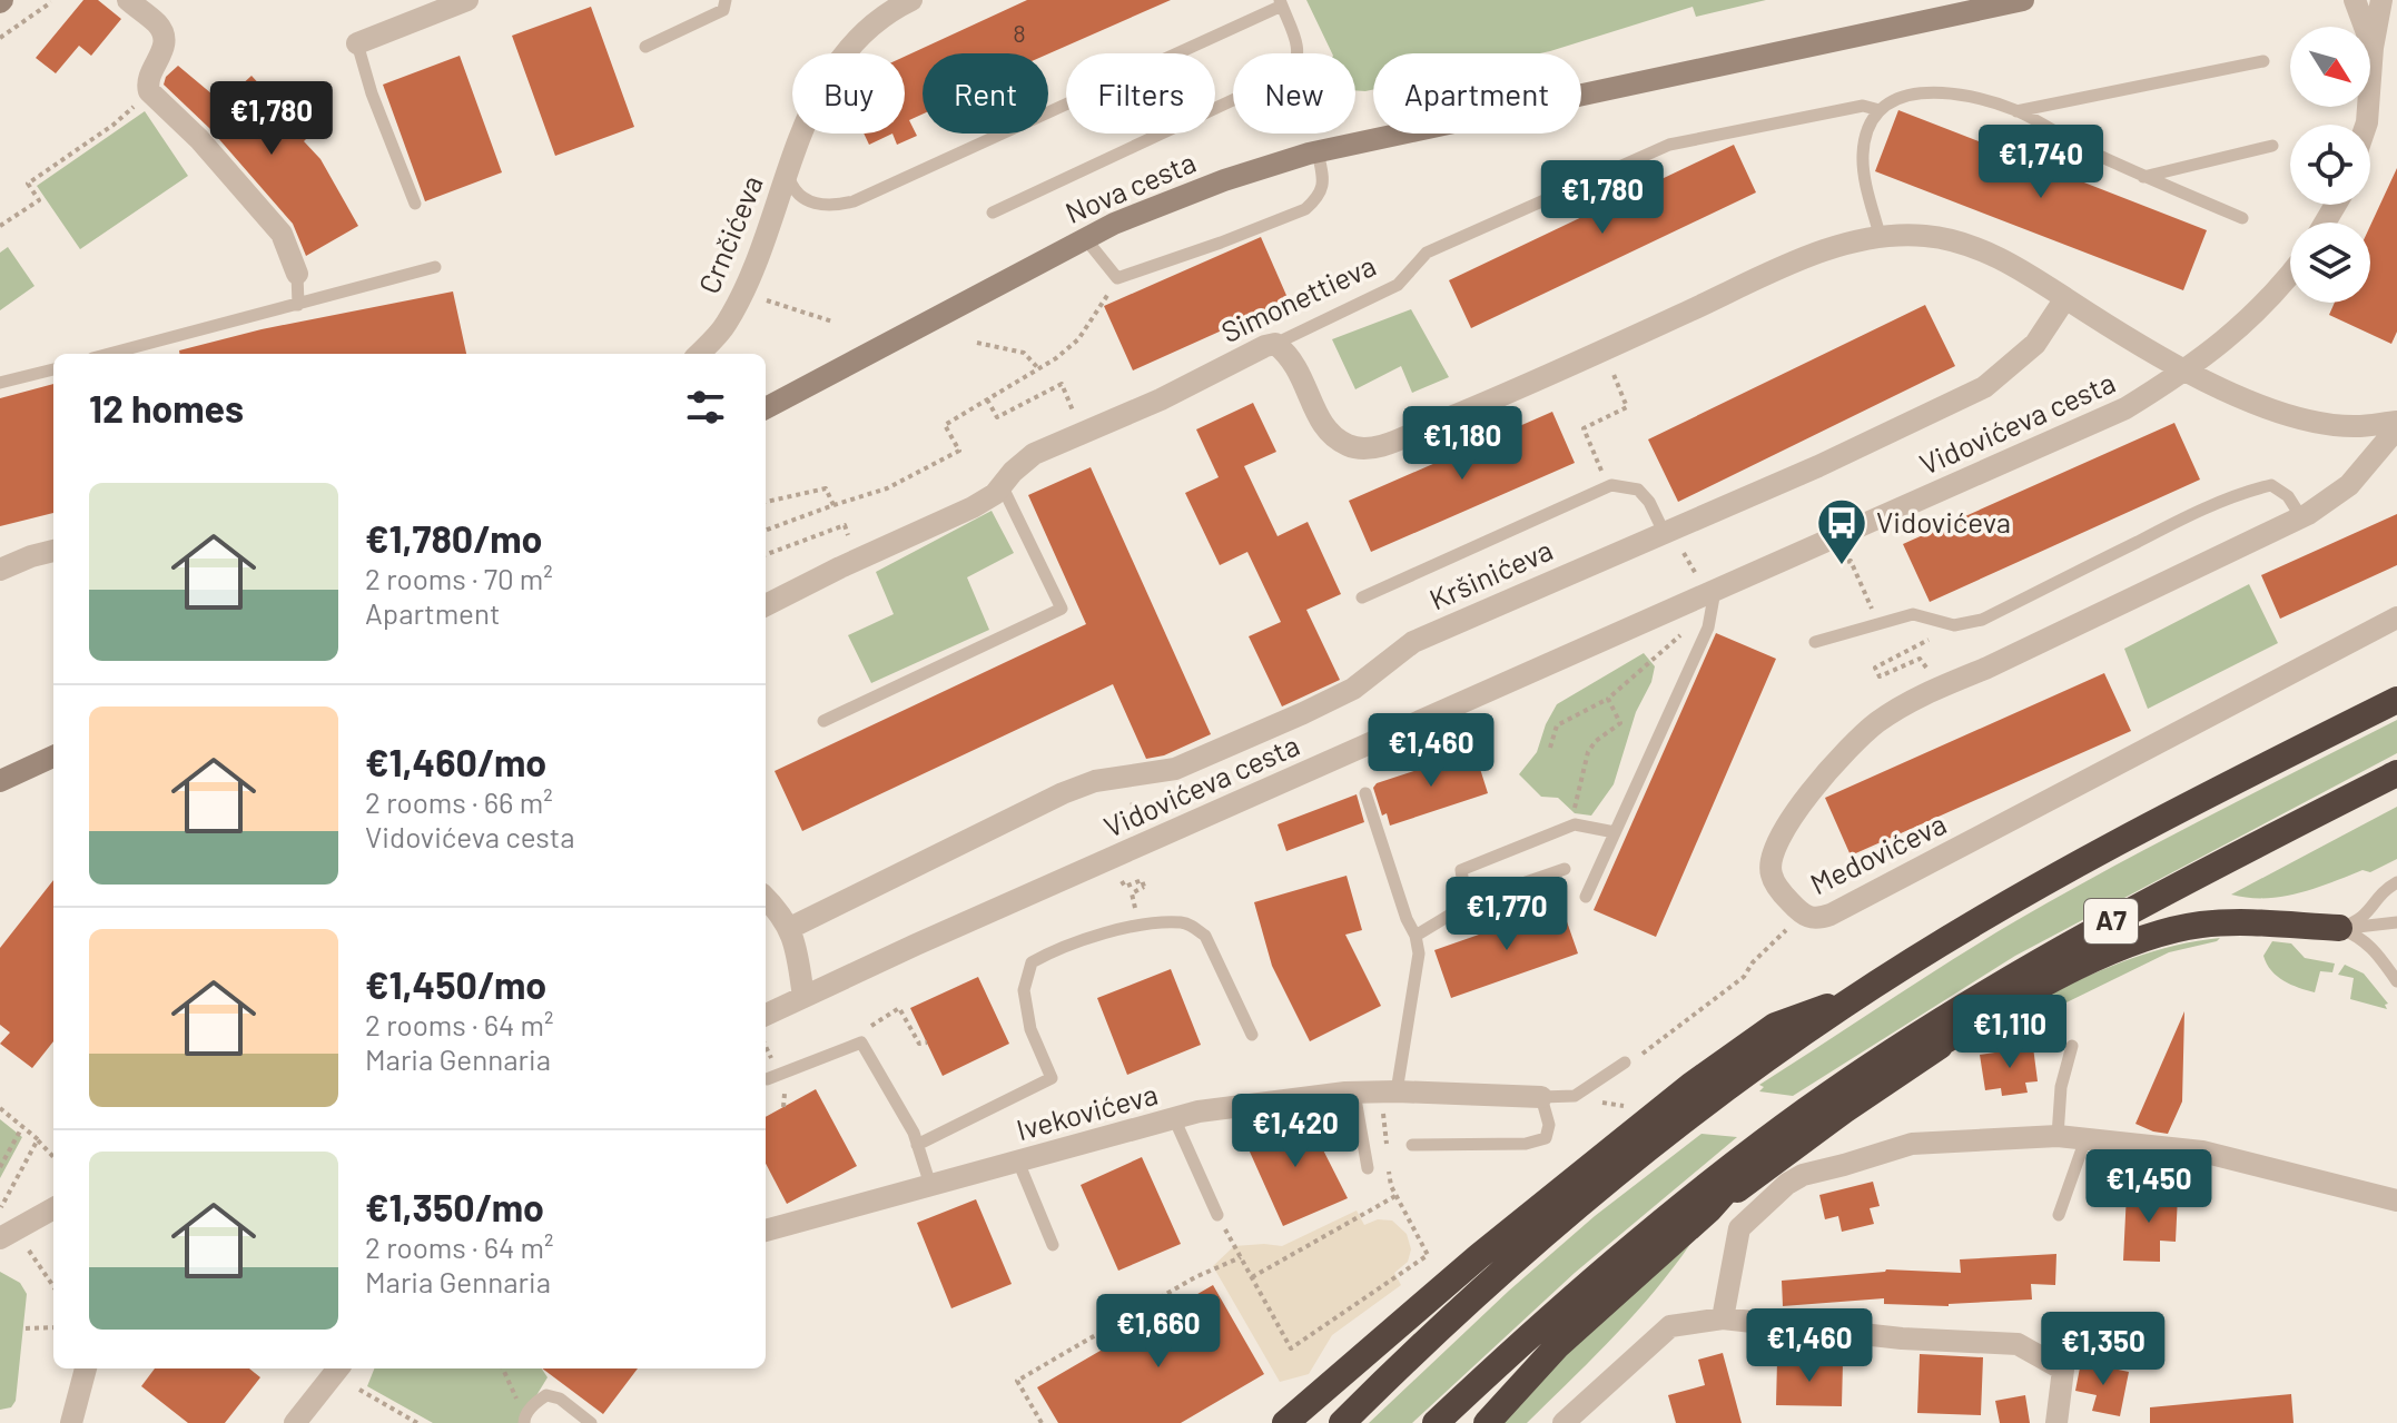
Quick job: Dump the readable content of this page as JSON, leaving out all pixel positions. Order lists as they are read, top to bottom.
{
  "streets": {
    "highway": ["A7"],
    "street": [
      "Nova cesta",
      "Crnčićeva",
      "Simonettieva",
      "Vidovićeva cesta",
      "Kršinićeva",
      "Medovićeva",
      "Ivekovićeva"
    ]
  },
  "places": {
    "bus stop": ["Vidovićeva"]
  },
  "house_numbers": ["8"],
  "north": "bottom right",
  "page": {
    "chip": [
      "Buy",
      "Rent",
      "Filters",
      "New",
      "Apartment"
    ],
    "price": [
      "€1,780",
      "€1,740",
      "€1,780",
      "€1,180",
      "€1,460",
      "€1,770",
      "€1,110",
      "€1,420",
      "€1,450",
      "€1,660",
      "€1,460",
      "€1,350"
    ],
    "heading": "12 homes",
    "list": [
      {
        "name": "€1,780/mo",
        "note": "2 rooms · 70 m² · Apartment"
      },
      {
        "name": "€1,460/mo",
        "note": "2 rooms · 66 m² · Vidovićeva cesta"
      },
      {
        "name": "€1,450/mo",
        "note": "2 rooms · 64 m² · Maria Gennaria"
      },
      {
        "name": "€1,350/mo",
        "note": "2 rooms · 64 m² · Maria Gennaria"
      }
    ]
  }
}
